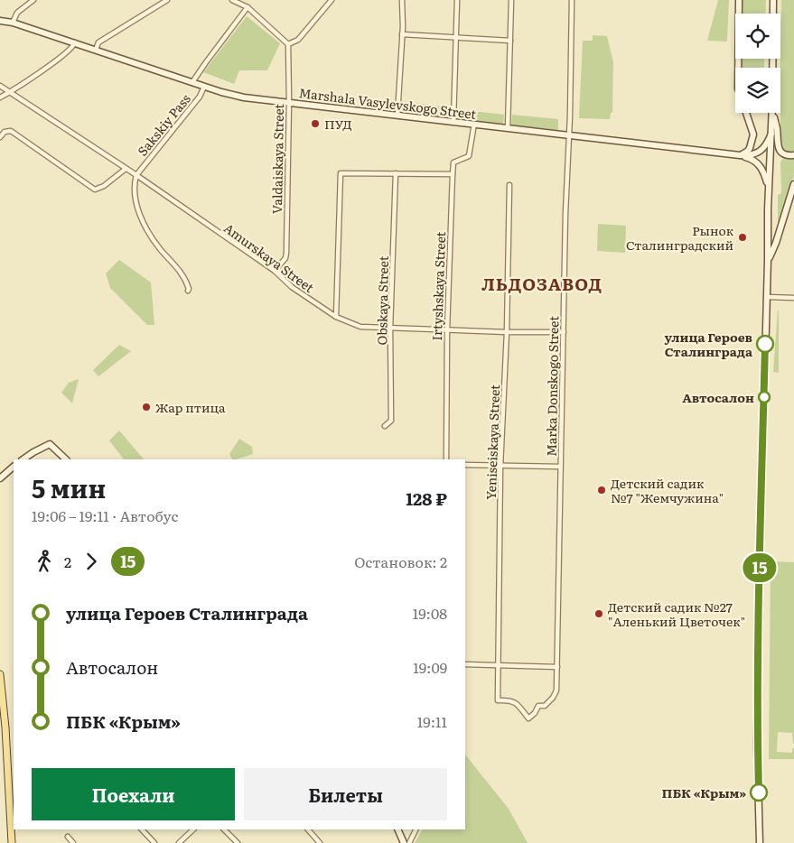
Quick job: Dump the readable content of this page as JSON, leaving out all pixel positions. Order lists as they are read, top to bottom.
{
  "streets": {
    "main road": ["Marshala Vasylevskogo Street"],
    "street": [
      "Sakskiy Pass",
      "Valdaiskaya Street",
      "Amurskaya Street",
      "Irtyshskaya Street",
      "Obskaya Street",
      "Marka Donskogo Street",
      "Yeniseiskaya Street"
    ]
  },
  "crossings": [
    ["Marshala Vasylevskogo Street", "Sakskiy Pass"],
    ["Marshala Vasylevskogo Street", "Valdaiskaya Street"],
    ["Marshala Vasylevskogo Street", "Marka Donskogo Street"],
    ["Sakskiy Pass", "Amurskaya Street"],
    ["Valdaiskaya Street", "Amurskaya Street"],
    ["Amurskaya Street", "Irtyshskaya Street"],
    ["Amurskaya Street", "Obskaya Street"],
    ["Amurskaya Street", "Marka Donskogo Street"],
    ["Amurskaya Street", "Yeniseiskaya Street"],
    ["Marka Donskogo Street", "Yeniseiskaya Street"]
  ],
  "districts": ["ЛЬДОЗАВОД"],
  "places": [
    "ПУД",
    "Рынок Сталинградский",
    "улица Героев Сталинграда",
    "Автосалон",
    "Жар птица",
    "Детский садик №7 \"Жемчужина\"",
    "Детский садик №27 \"Аленький Цветочек\"",
    "ПБК «Крым»"
  ],
  "lines": ["bus line 15"],
  "page": {
    "on_map": "15",
    "heading": ["5 мин", "19:06 – 19:11 · Автобус", "128 ₽"],
    "legs": ["2", "15", "Остановок: 2"],
    "list": [
      {
        "name": "улица Героев Сталинграда",
        "value": "19:08"
      },
      {
        "name": "Автосалон",
        "value": "19:09"
      },
      {
        "name": "ПБК «Крым»",
        "value": "19:11"
      }
    ],
    "buttons": ["Поехали", "Билеты"]
  }
}
